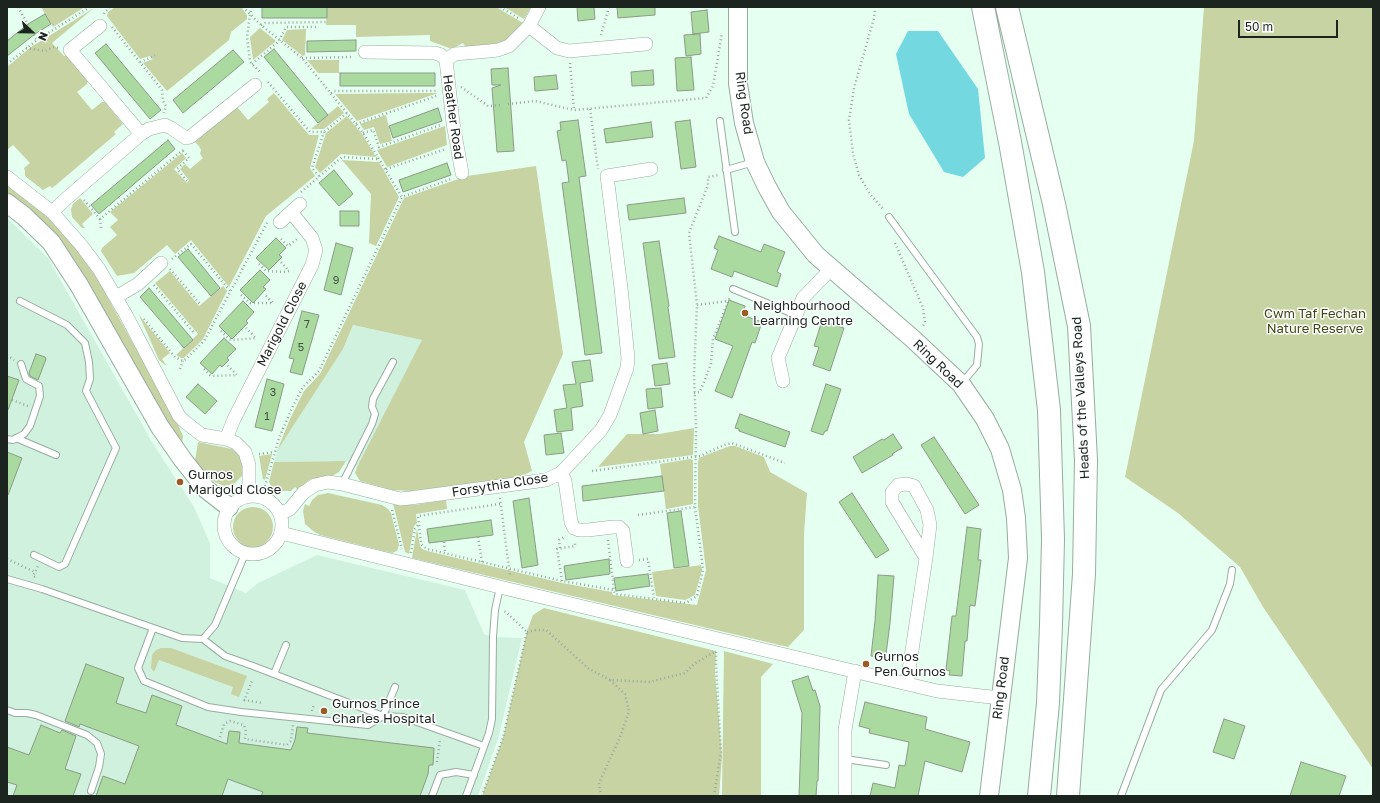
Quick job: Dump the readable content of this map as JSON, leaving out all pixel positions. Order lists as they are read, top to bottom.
{
  "streets": {
    "highway": ["Heads of the Valleys Road"],
    "street": [
      "Ring Road",
      "Heather Road",
      "Marigold Close",
      "Forsythia Close"
    ]
  },
  "parks": ["Cwm Taf Fechan Nature Reserve"],
  "places": [
    "Neighbourhood Learning Centre",
    "Gurnos Marigold Close",
    "Gurnos Pen Gurnos",
    "Gurnos Prince Charles Hospital"
  ],
  "house_numbers": [
    "9",
    "7",
    "5",
    "3",
    "1"
  ],
  "scale_bar": "50 m",
  "north": "right"
}
